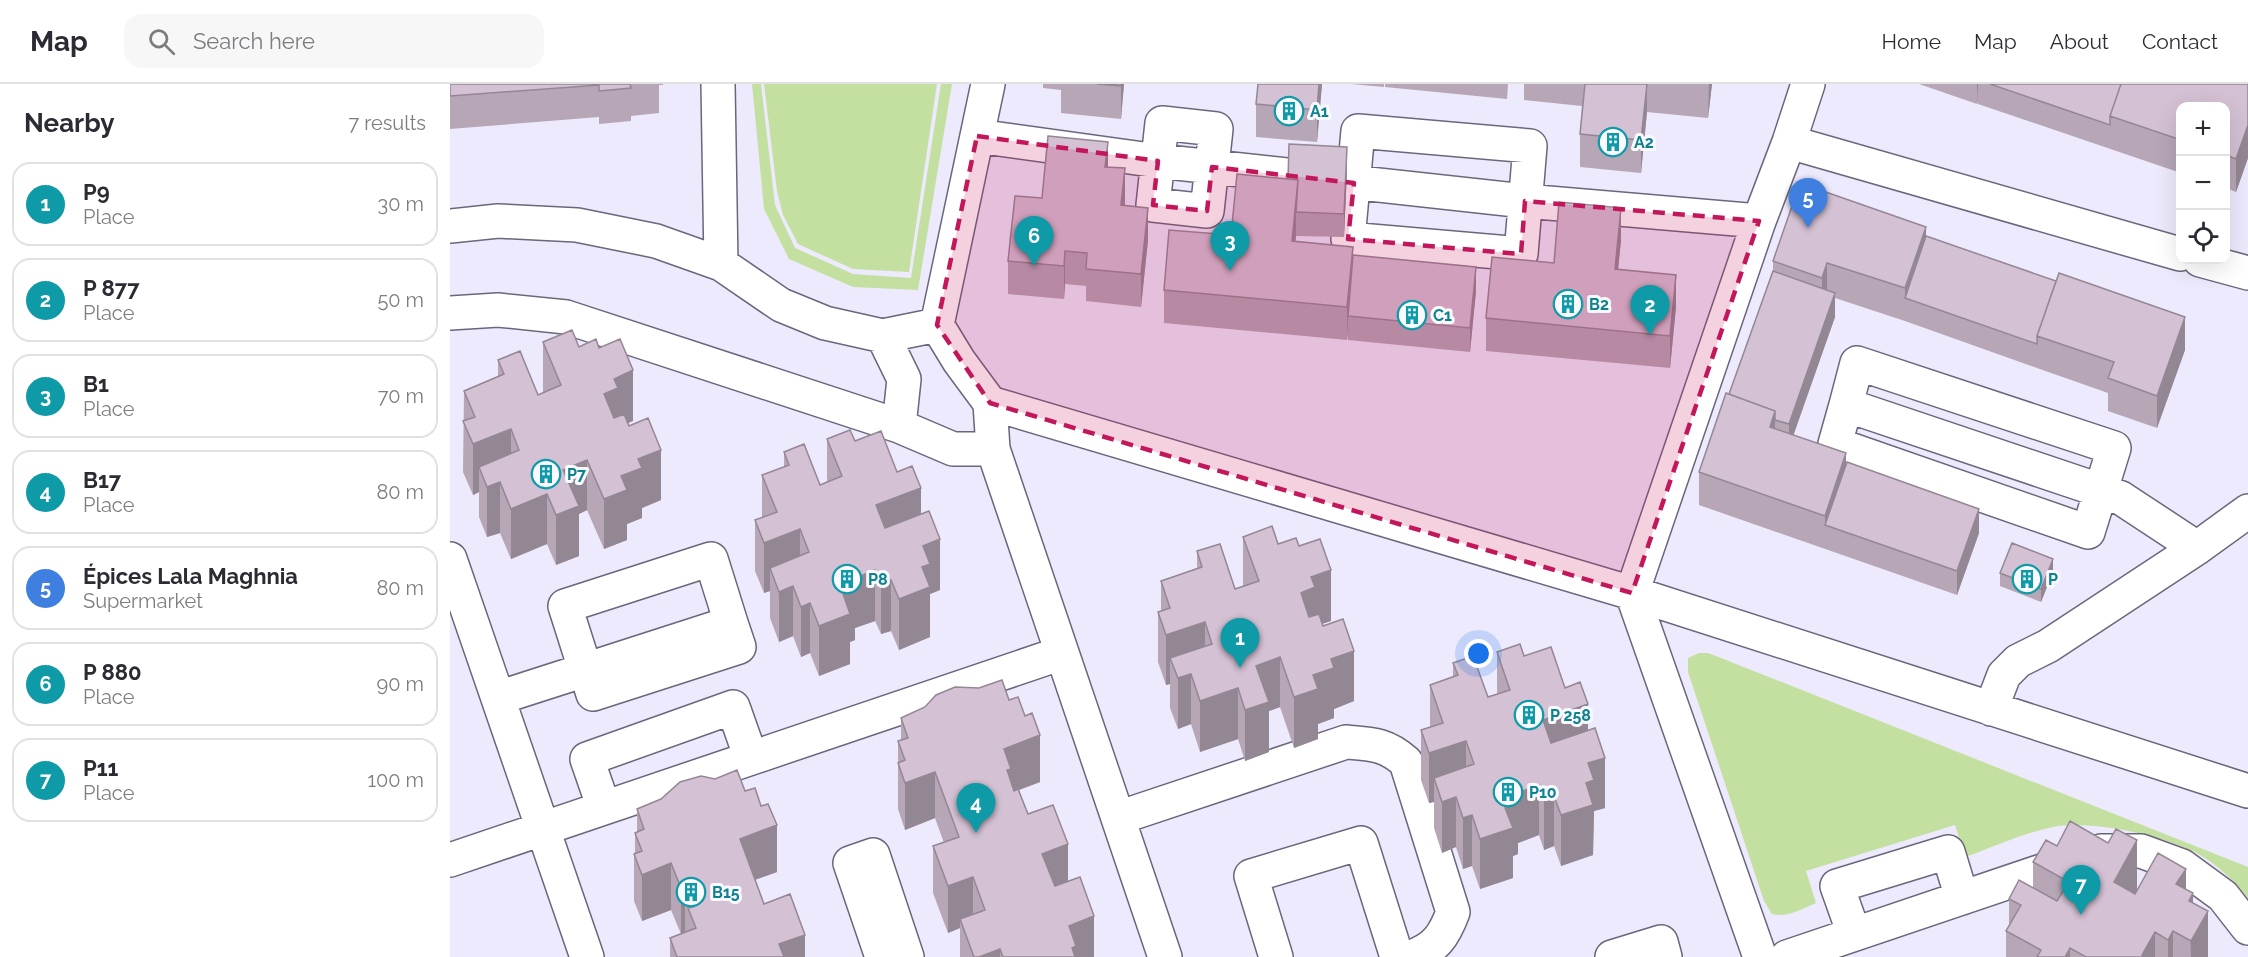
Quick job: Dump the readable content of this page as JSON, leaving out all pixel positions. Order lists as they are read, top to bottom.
{
  "places": {
    "building": [
      "A1",
      "A2",
      "B2",
      "C1",
      "P7",
      "P8",
      "P",
      "P 258",
      "P10",
      "B15"
    ]
  },
  "page": {
    "header": "Map",
    "search": "Search here",
    "nav": [
      "Home",
      "Map",
      "About",
      "Contact"
    ],
    "heading": ["Nearby", "7 results"],
    "map_buttons": ["+", "−"],
    "list": [
      {
        "mark": "1",
        "name": "P9",
        "note": "Place",
        "value": "30 m"
      },
      {
        "mark": "2",
        "name": "P 877",
        "note": "Place",
        "value": "50 m"
      },
      {
        "mark": "3",
        "name": "B1",
        "note": "Place",
        "value": "70 m"
      },
      {
        "mark": "4",
        "name": "B17",
        "note": "Place",
        "value": "80 m"
      },
      {
        "mark": "5",
        "name": "Épices Lala Maghnia",
        "note": "Supermarket",
        "value": "80 m"
      },
      {
        "mark": "6",
        "name": "P 880",
        "note": "Place",
        "value": "90 m"
      },
      {
        "mark": "7",
        "name": "P11",
        "note": "Place",
        "value": "100 m"
      }
    ],
    "pins": [
      "5",
      "6",
      "3",
      "2",
      "1",
      "4",
      "7"
    ]
  }
}
